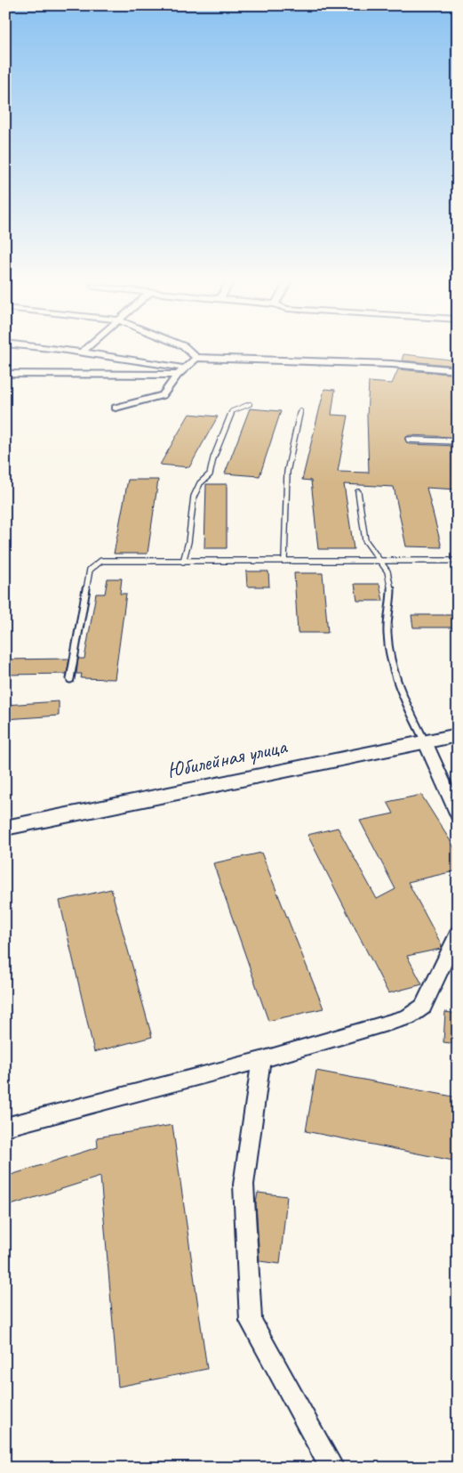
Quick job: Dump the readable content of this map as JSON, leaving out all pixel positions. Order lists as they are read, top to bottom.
{
  "streets": {
    "main road": ["Юбилейная улица"]
  }
}
